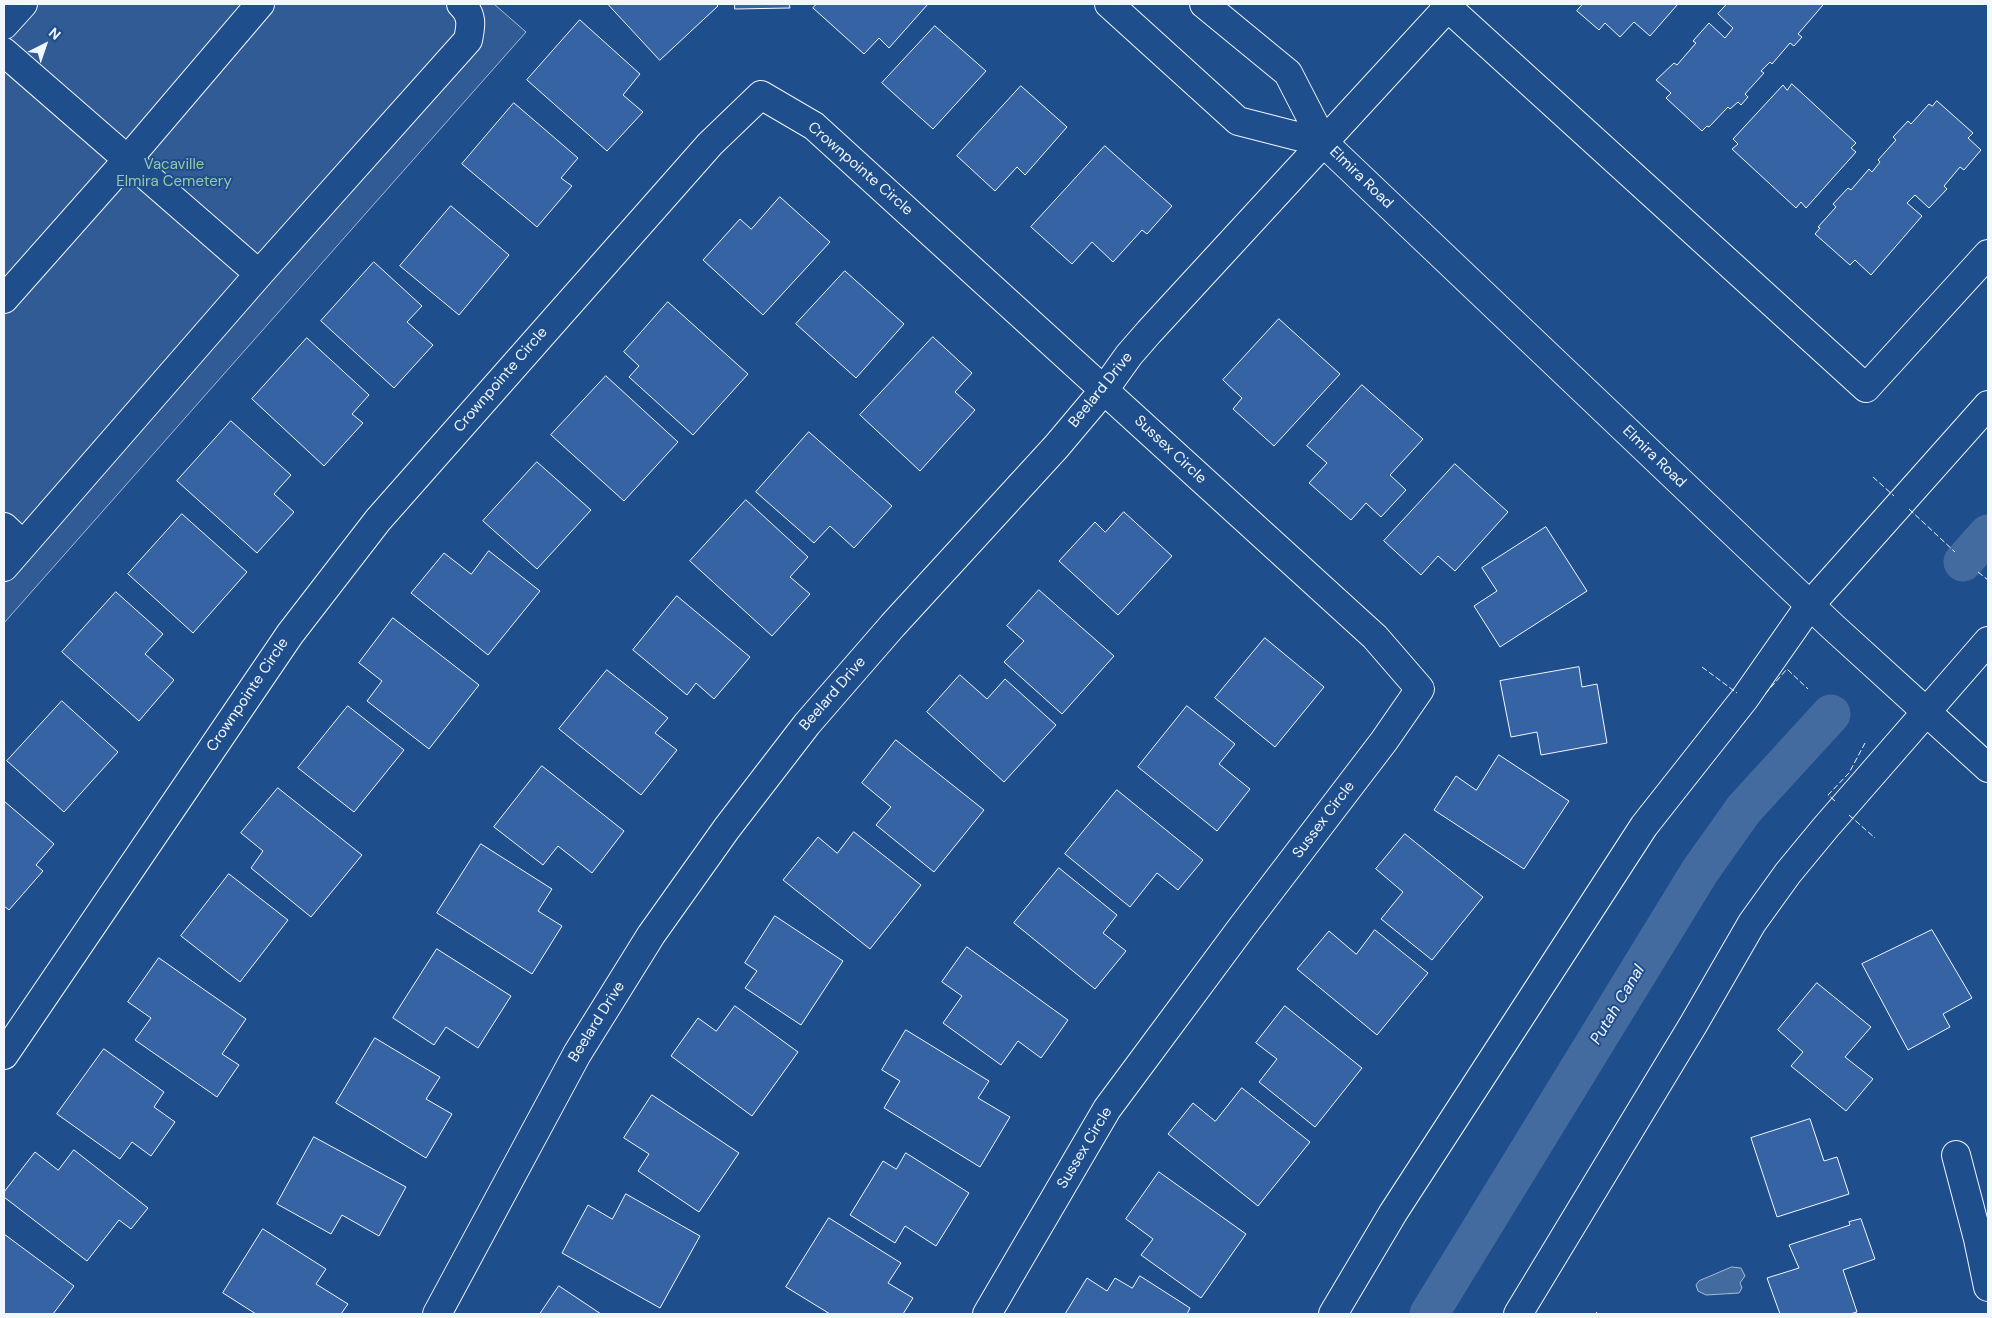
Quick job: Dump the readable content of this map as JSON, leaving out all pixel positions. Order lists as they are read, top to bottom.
{
  "streets": {
    "street": [
      "Crownpointe Circle",
      "Elmira Road",
      "Beelard Drive",
      "Sussex Circle"
    ]
  },
  "crossings": [
    ["Crownpointe Circle", "Beelard Drive"],
    ["Crownpointe Circle", "Sussex Circle"],
    ["Elmira Road", "Beelard Drive"],
    ["Beelard Drive", "Sussex Circle"]
  ],
  "water": ["Putah Canal"],
  "parks": ["Vacaville Elmira Cemetery"],
  "north": "top right"
}
